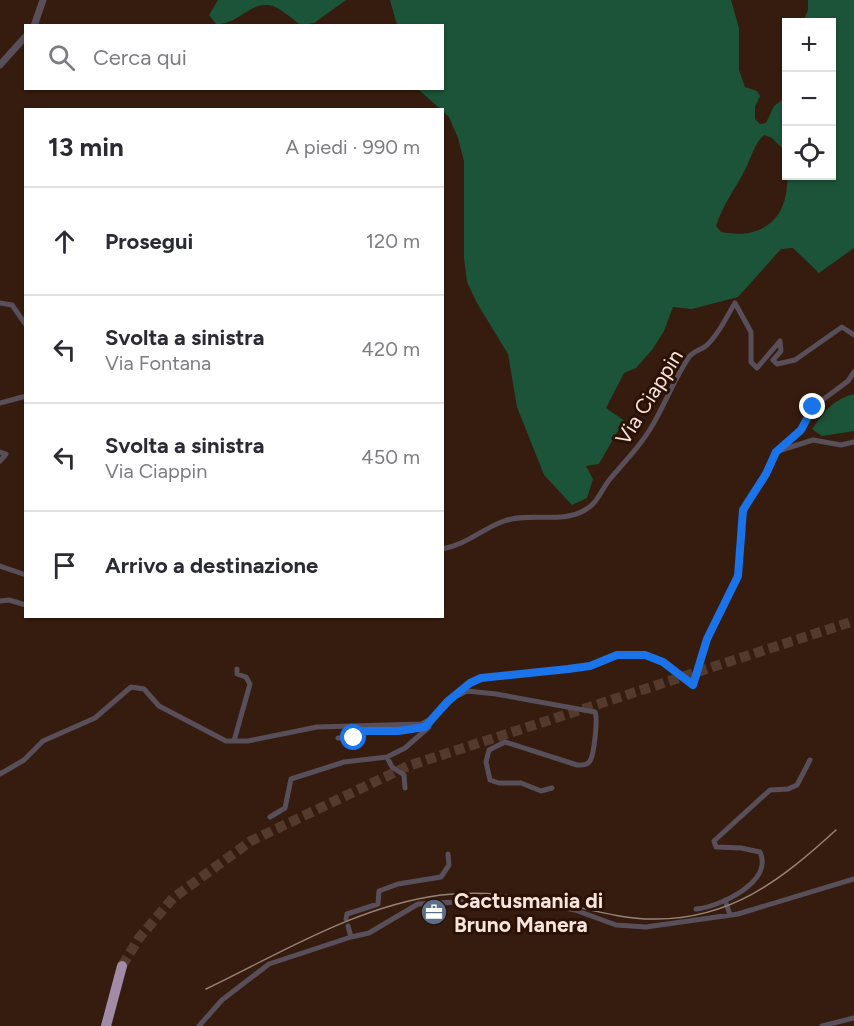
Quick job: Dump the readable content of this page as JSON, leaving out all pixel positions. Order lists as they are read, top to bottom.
{
  "streets": {
    "street": ["Via Ciappin"]
  },
  "places": {
    "office": ["Cactusmania di Bruno Manera"]
  },
  "page": {
    "map_buttons": ["+", "−"],
    "search": "Cerca qui",
    "heading": ["13 min", "A piedi · 990 m"],
    "list": [
      ["Prosegui", "120 m"],
      ["Svolta a sinistra", "Via Fontana", "420 m"],
      ["Svolta a sinistra", "Via Ciappin", "450 m"],
      "Arrivo a destinazione"
    ]
  }
}
